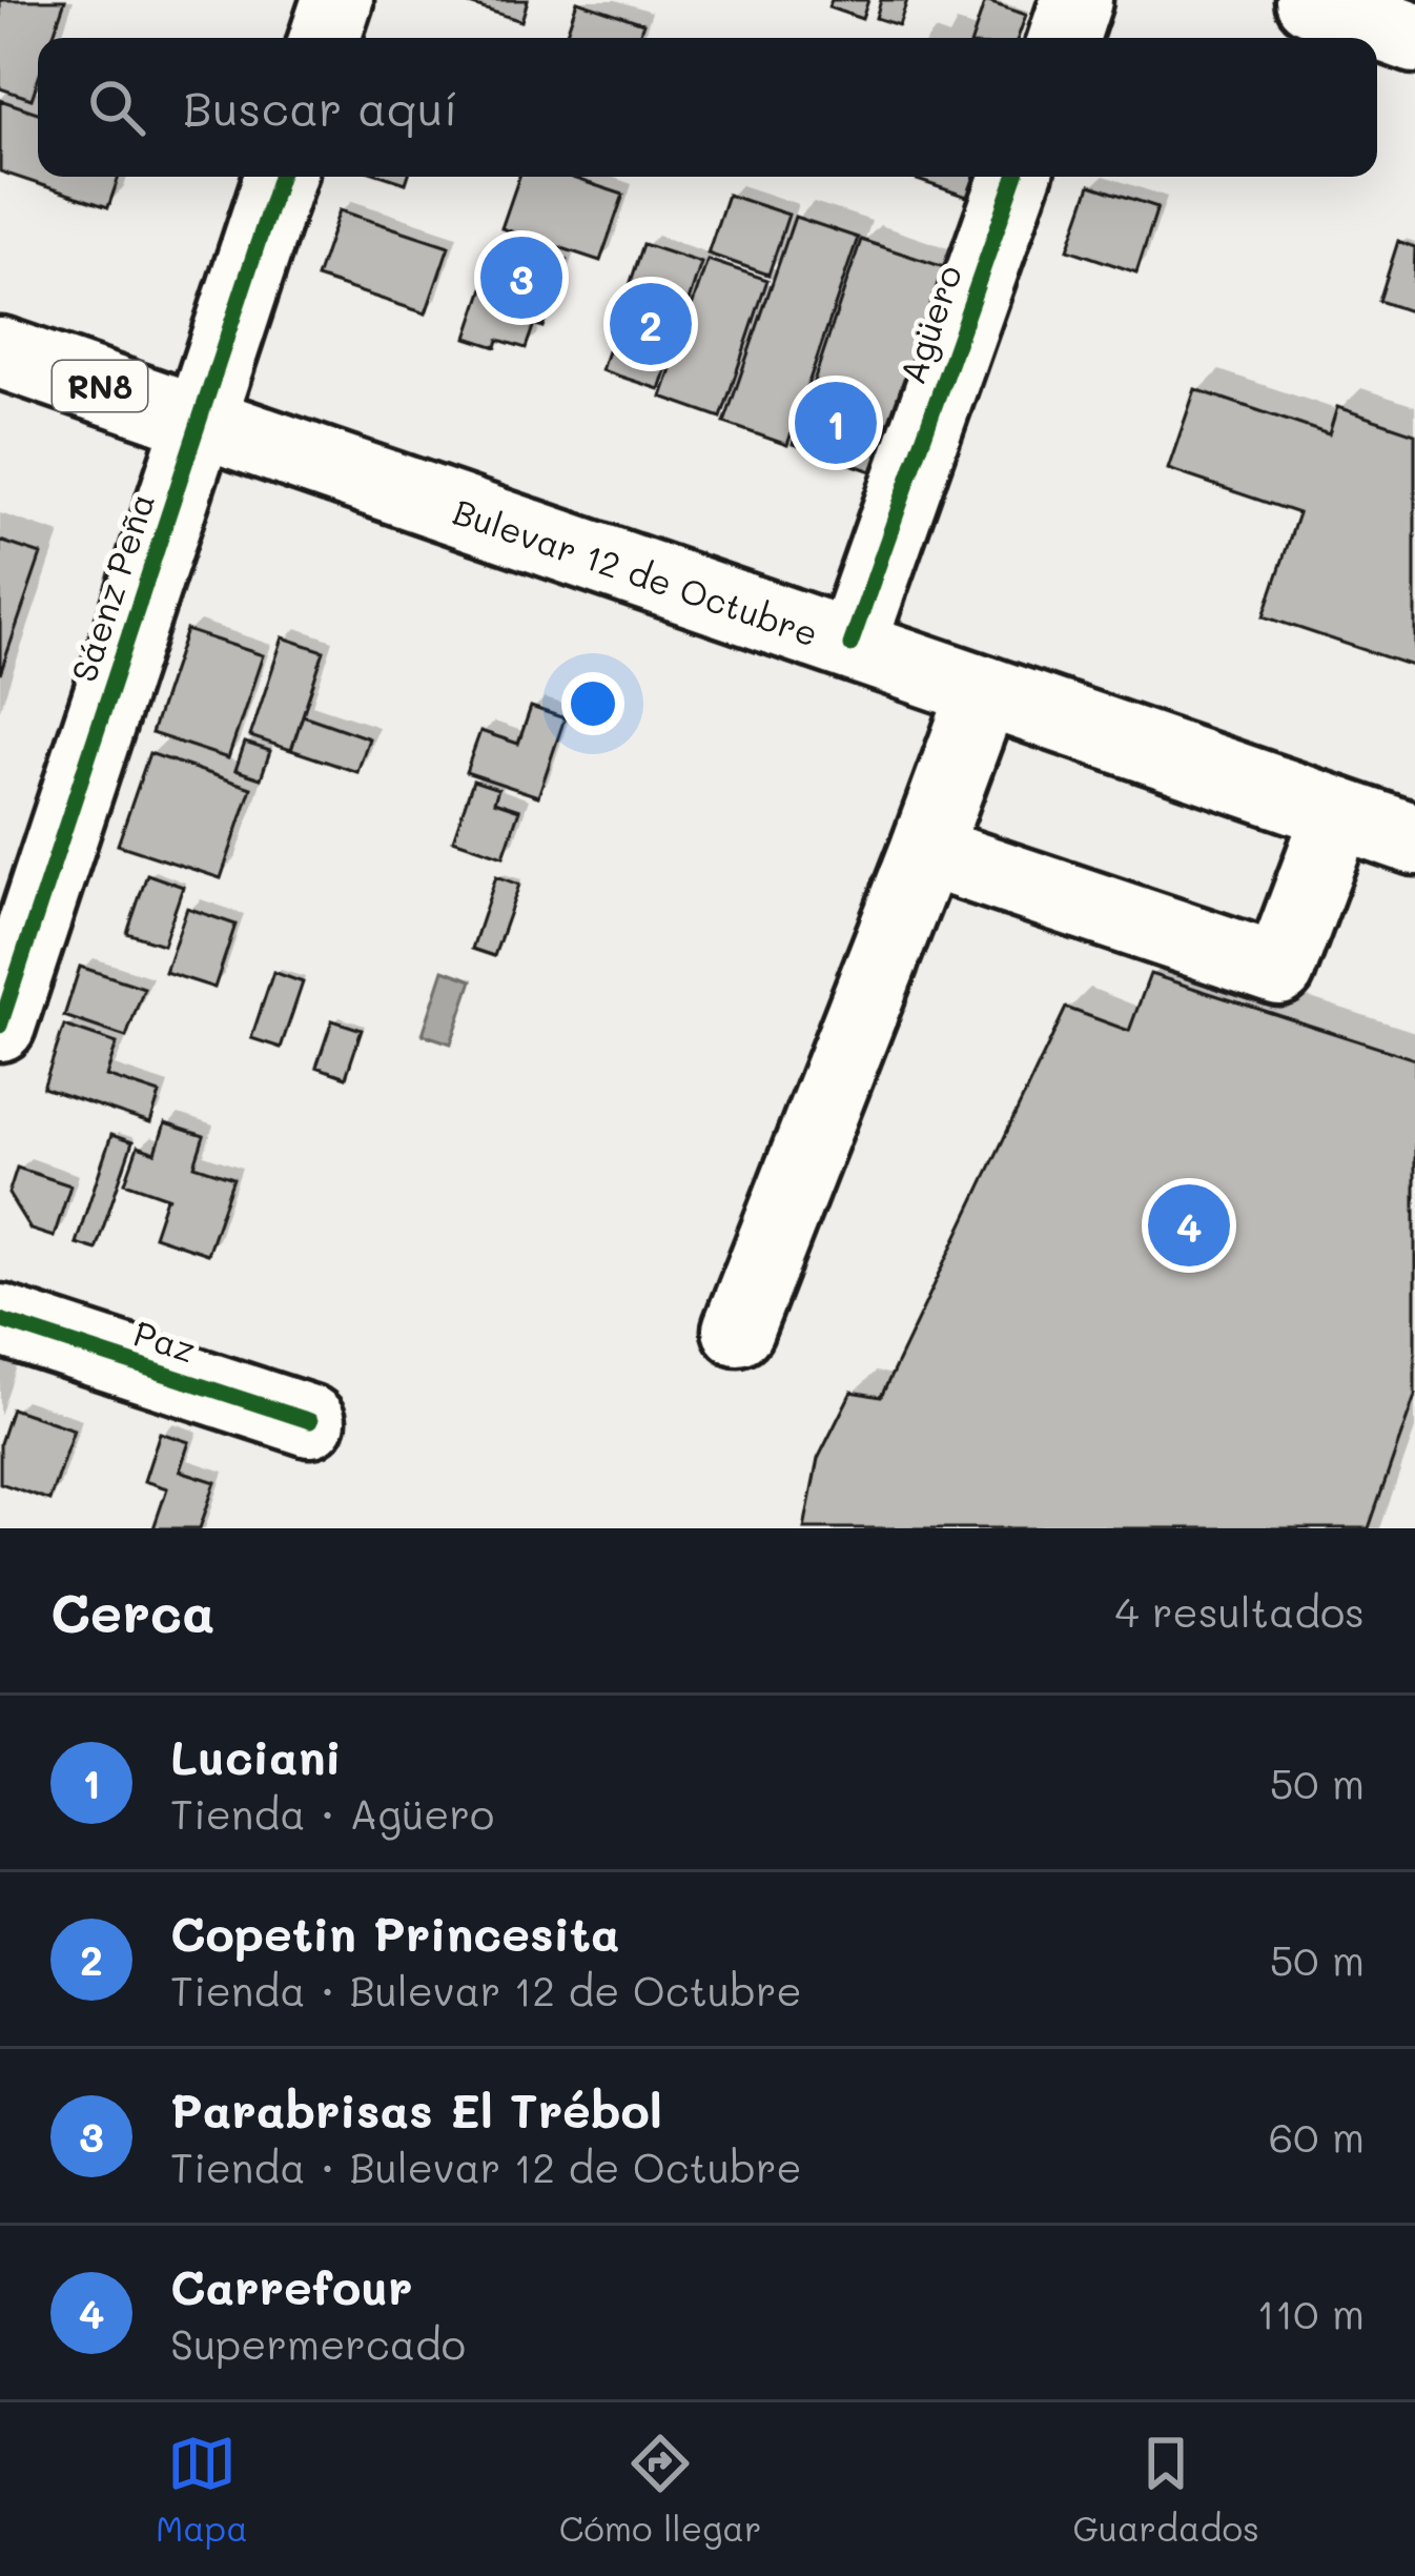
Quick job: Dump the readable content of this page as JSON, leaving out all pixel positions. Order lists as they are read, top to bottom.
{
  "streets": {
    "main road": [
      "Agüero",
      "RN8",
      "Bulevar 12 de Octubre",
      "Sáenz Peña",
      "Paz"
    ]
  },
  "crossings": [
    ["Agüero", "Bulevar 12 de Octubre"],
    ["Bulevar 12 de Octubre", "Sáenz Peña"]
  ],
  "page": {
    "search": "Buscar aquí",
    "pins": [
      "3",
      "2",
      "1",
      "4"
    ],
    "heading": ["Cerca", "4 resultados"],
    "list": [
      {
        "mark": "1",
        "name": "Luciani",
        "note": "Tienda · Agüero",
        "value": "50 m"
      },
      {
        "mark": "2",
        "name": "Copetin Princesita",
        "note": "Tienda · Bulevar 12 de Octubre",
        "value": "50 m"
      },
      {
        "mark": "3",
        "name": "Parabrisas El Trébol",
        "note": "Tienda · Bulevar 12 de Octubre",
        "value": "60 m"
      },
      {
        "mark": "4",
        "name": "Carrefour",
        "note": "Supermercado",
        "value": "110 m"
      }
    ],
    "nav": ["Mapa", "Cómo llegar", "Guardados"]
  }
}
